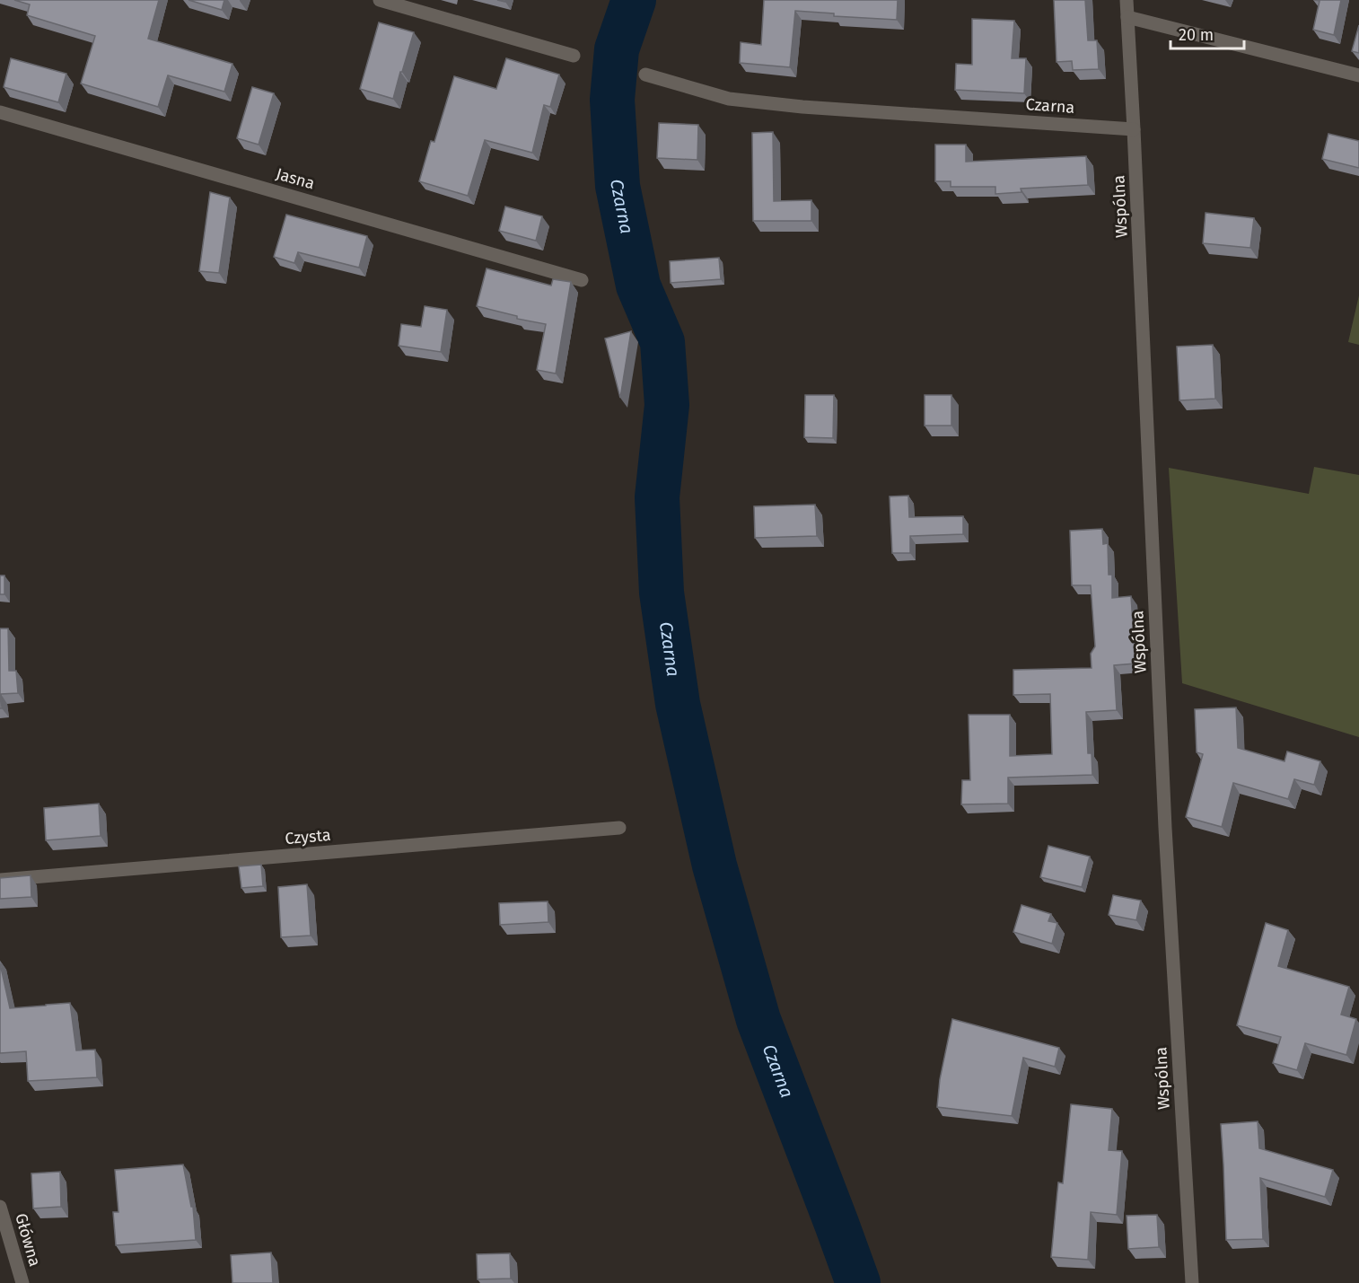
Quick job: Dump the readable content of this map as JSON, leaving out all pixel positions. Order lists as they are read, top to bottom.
{
  "streets": {
    "street": [
      "Czarna",
      "Jasna",
      "Wspólna",
      "Czysta",
      "Główna"
    ]
  },
  "crossings": [
    ["Czarna", "Wspólna"]
  ],
  "water": ["Czarna"],
  "scale_bar": "20 m"
}
